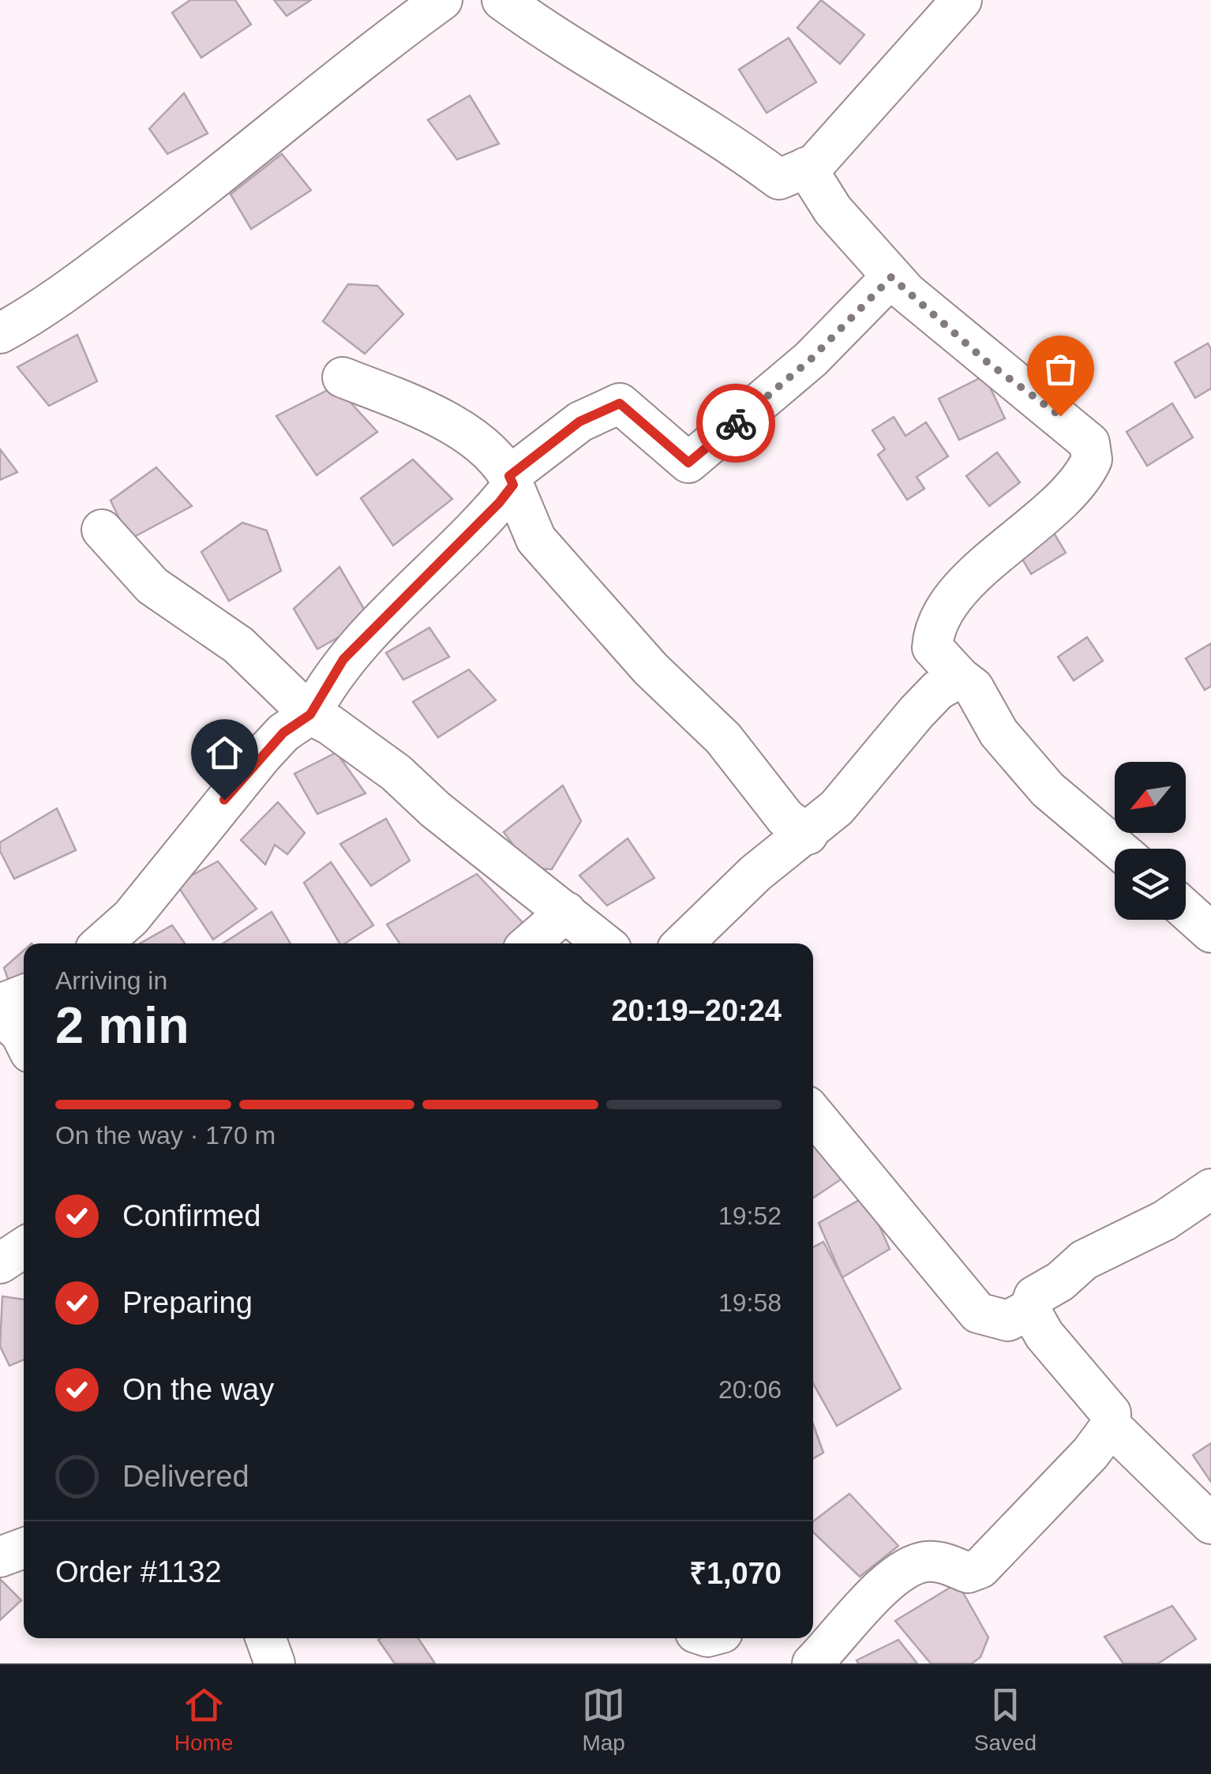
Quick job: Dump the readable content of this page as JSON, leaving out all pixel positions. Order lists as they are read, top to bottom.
{
  "north": "bottom left",
  "page": {
    "heading": ["2 min", "Arriving in", "20:19–20:24"],
    "panel": ["Order #1132", "₹1,070"],
    "bar": "On the way · 170 m",
    "list": [
      ["Confirmed", "19:52"],
      ["Preparing", "19:58"],
      ["On the way", "20:06"],
      "Delivered"
    ],
    "tabs": ["Home", "Map", "Saved"]
  }
}
